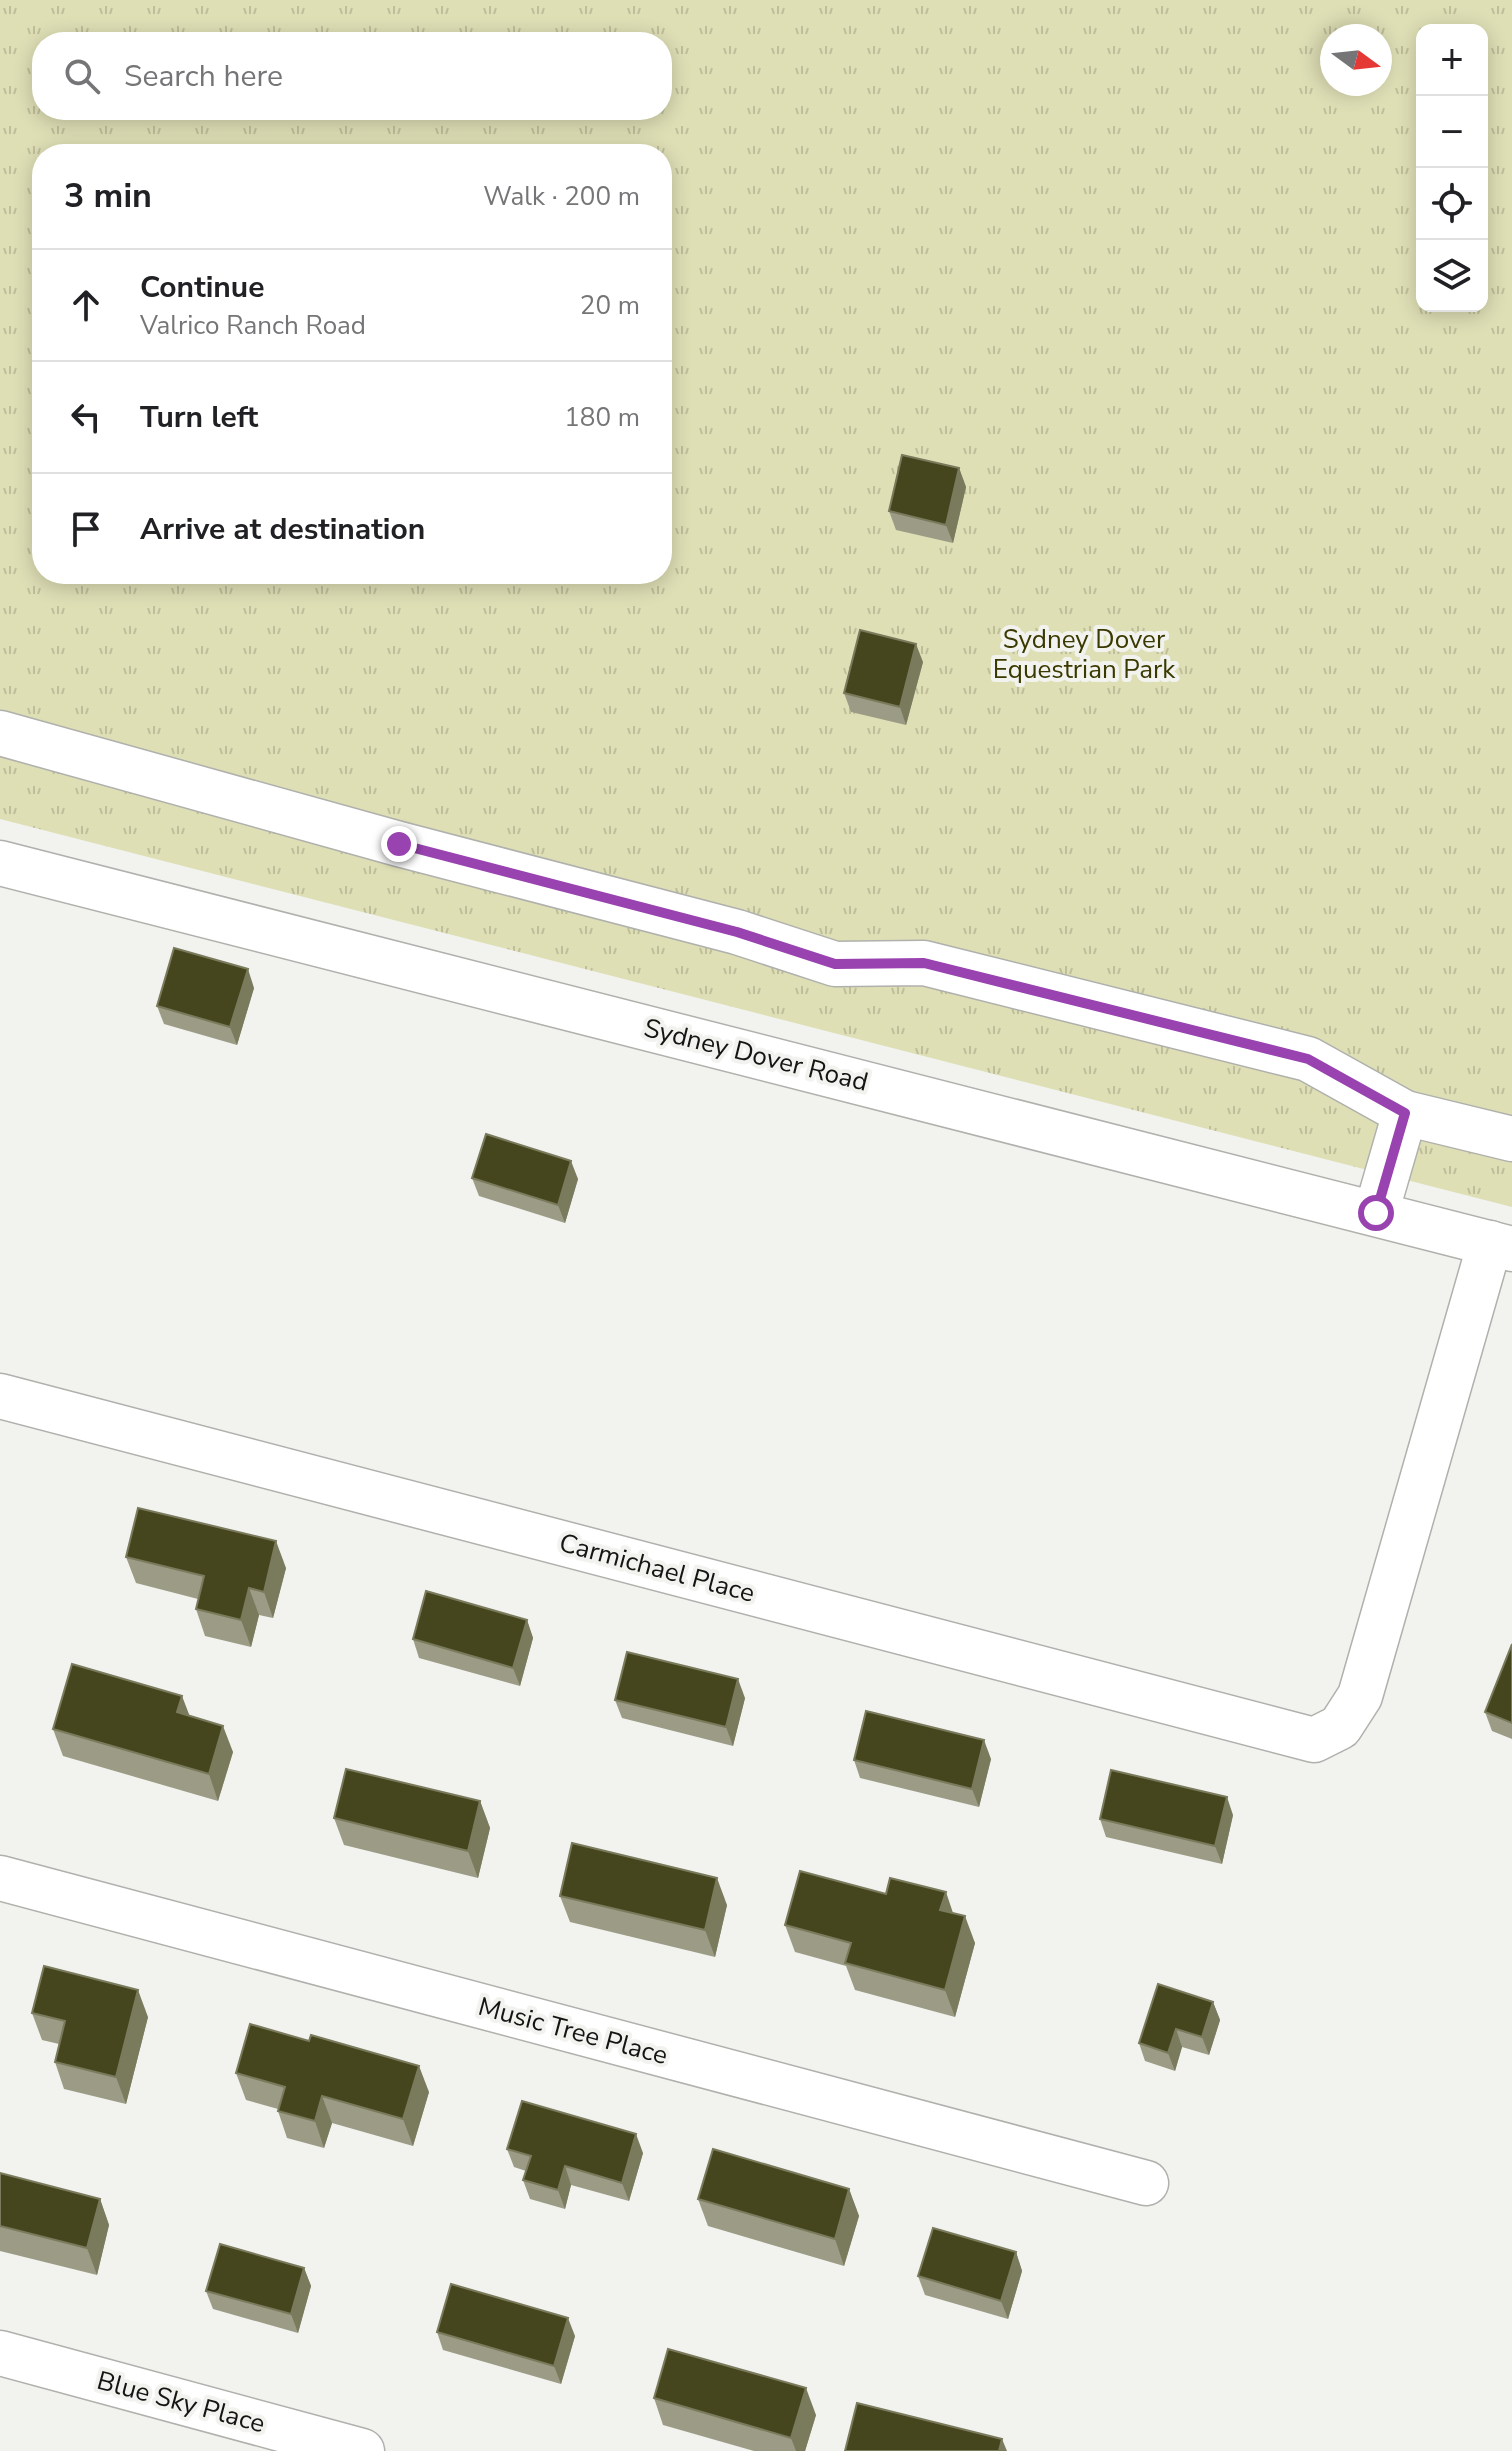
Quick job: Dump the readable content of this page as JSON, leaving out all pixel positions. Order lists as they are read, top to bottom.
{
  "streets": {
    "street": [
      "Sydney Dover Road",
      "Carmichael Place",
      "Music Tree Place",
      "Blue Sky Place"
    ]
  },
  "crossings": [
    ["Sydney Dover Road", "Carmichael Place"]
  ],
  "parks": ["Sydney Dover Equestrian Park"],
  "north": "right",
  "page": {
    "map_buttons": ["+", "−"],
    "search": "Search here",
    "heading": ["3 min", "Walk · 200 m"],
    "list": [
      ["Continue", "Valrico Ranch Road", "20 m"],
      ["Turn left", "180 m"],
      "Arrive at destination"
    ]
  }
}
